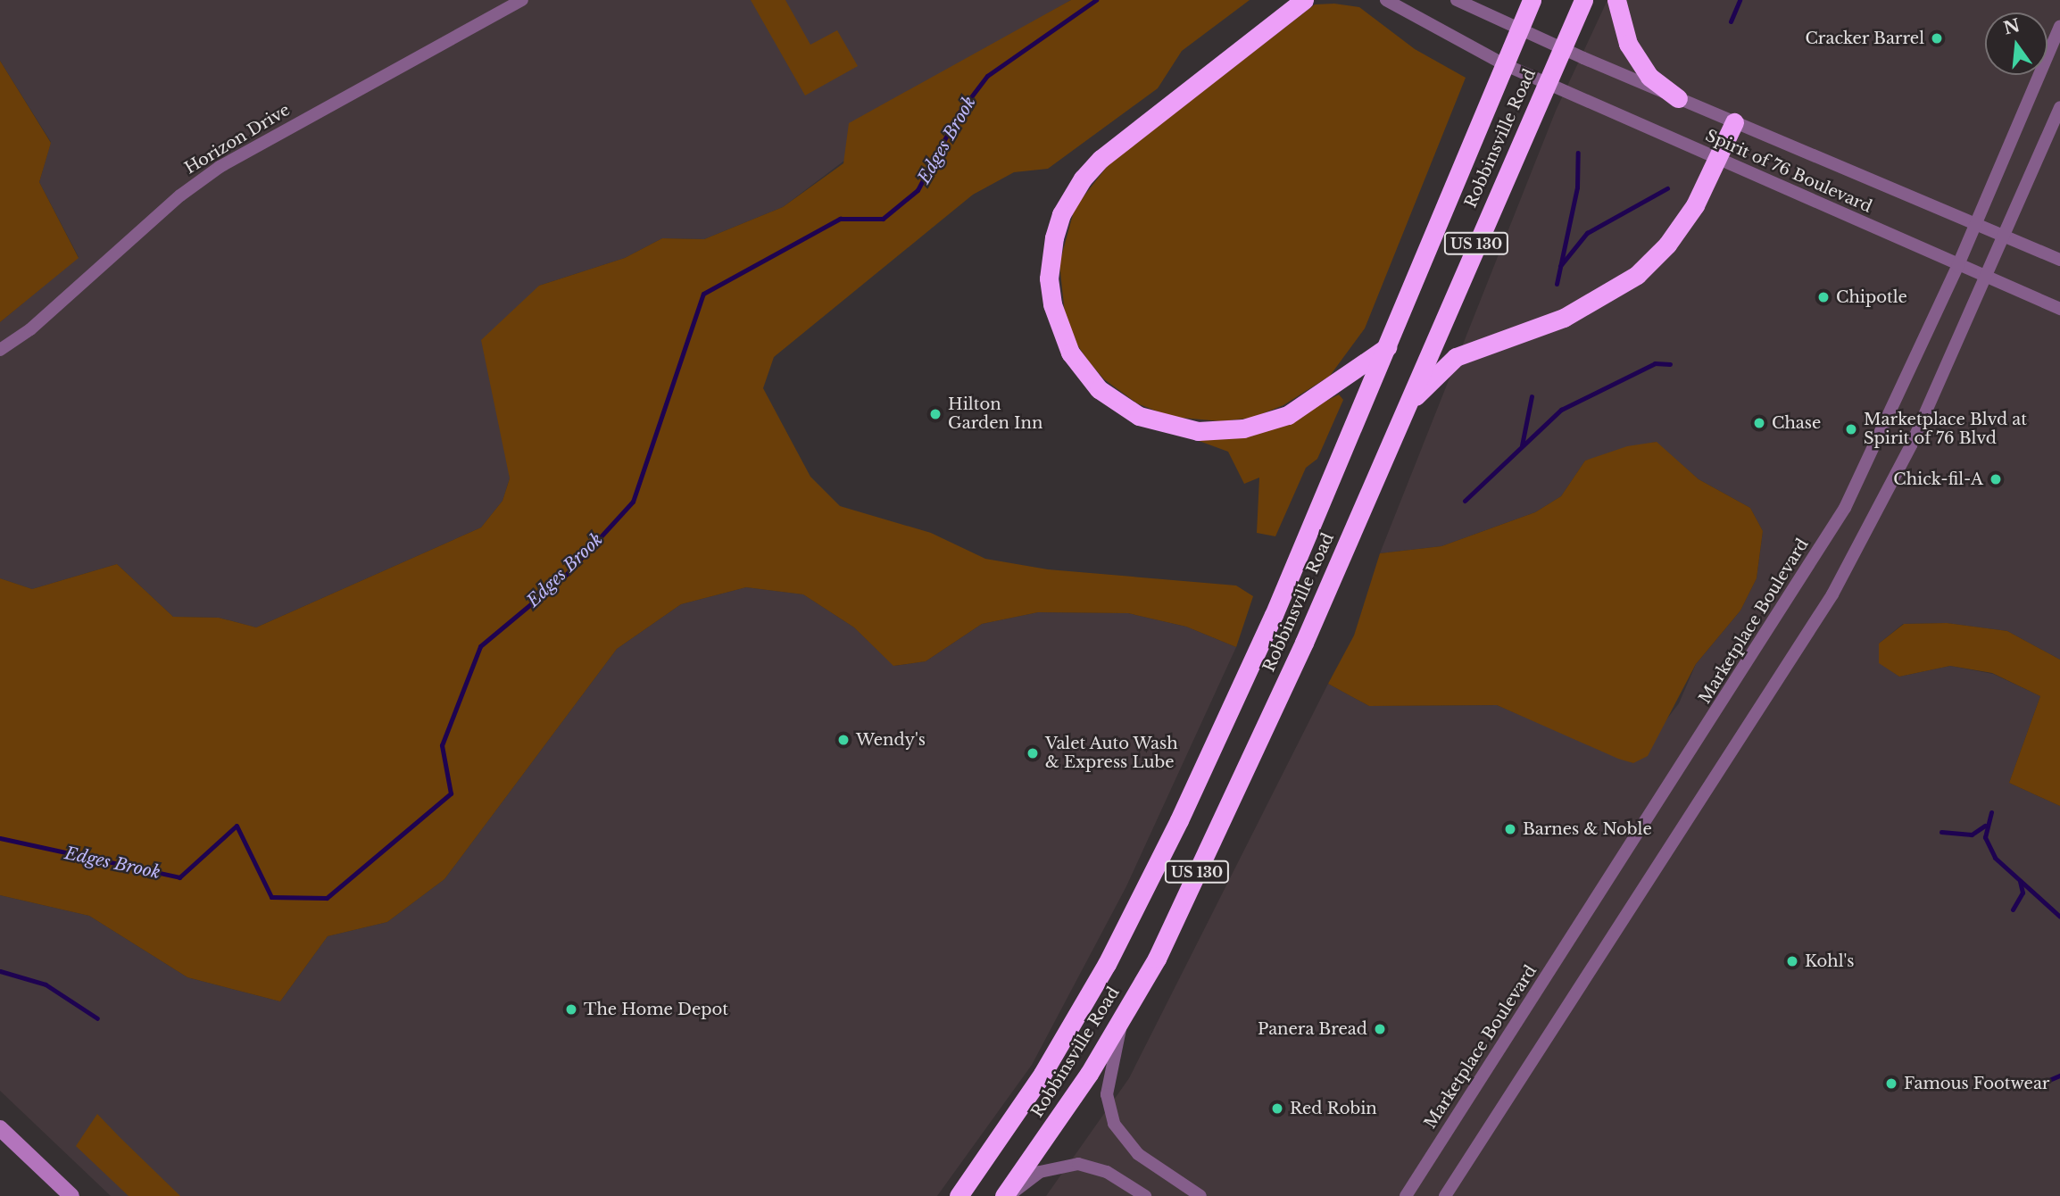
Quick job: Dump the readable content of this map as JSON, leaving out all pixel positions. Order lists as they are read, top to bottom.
{
  "streets": {
    "highway": ["Robbinsville Road", "US 130"],
    "street": ["Horizon Drive", "Spirit of 76 Boulevard", "Marketplace Boulevard"]
  },
  "crossings": [
    ["Robbinsville Road", "Spirit of 76 Boulevard"],
    ["Spirit of 76 Boulevard", "Marketplace Boulevard"]
  ],
  "water": ["Edges Brook"],
  "places": [
    "Cracker Barrel",
    "Chipotle",
    "Hilton Garden Inn",
    "Chase",
    "Marketplace Blvd at Spirit of 76 Blvd",
    "Chick-fil-A",
    "Wendy's",
    "Valet Auto Wash & Express Lube",
    "Barnes & Noble",
    "Kohl's",
    "The Home Depot",
    "Panera Bread",
    "Famous Footwear",
    "Red Robin"
  ],
  "north": "top"
}
